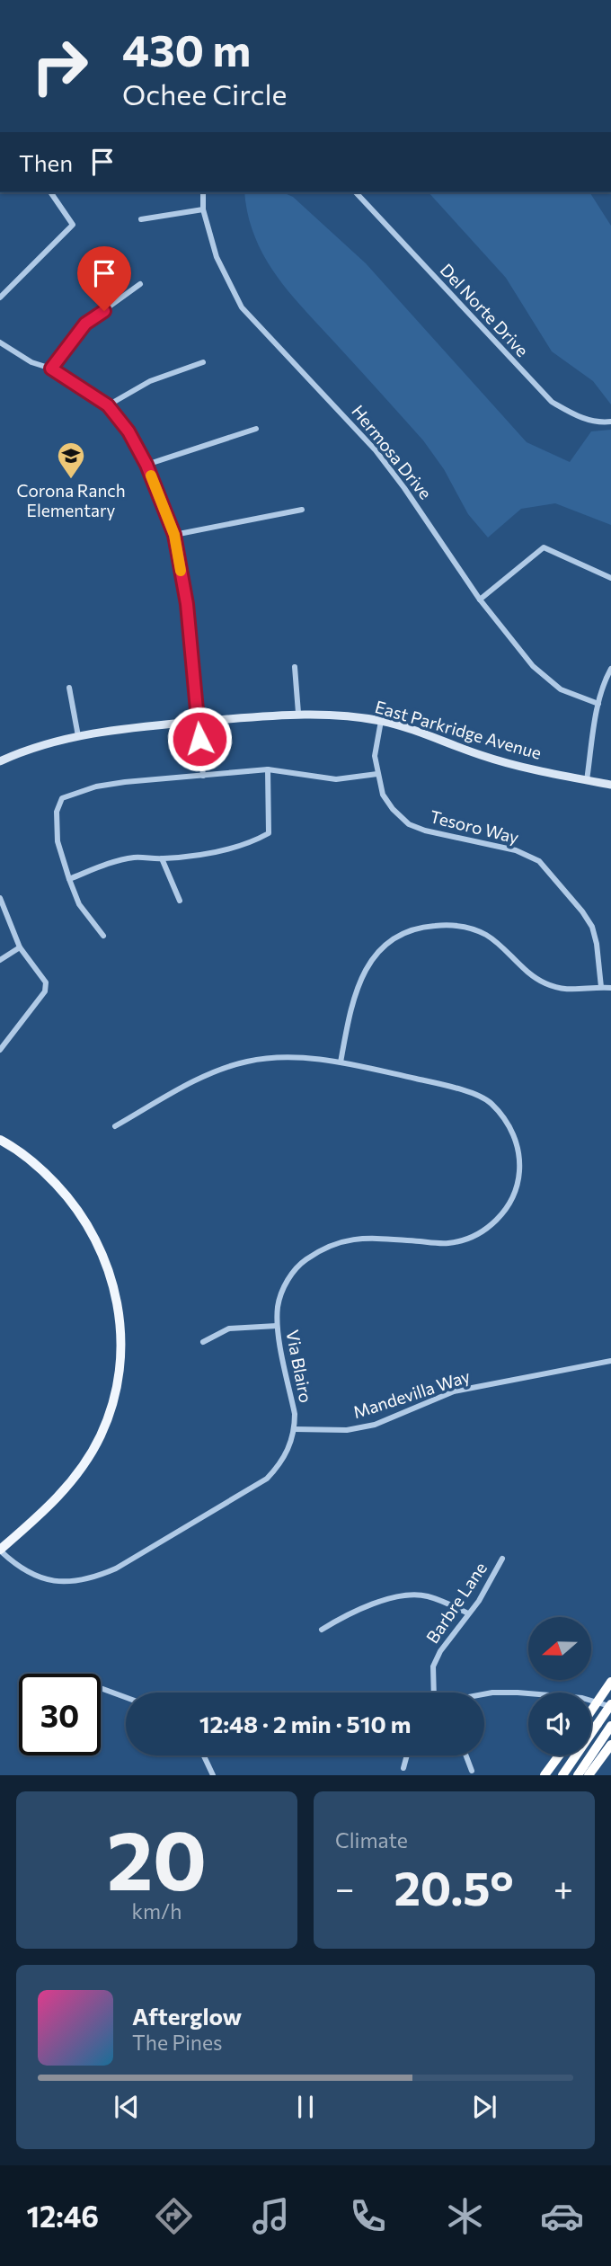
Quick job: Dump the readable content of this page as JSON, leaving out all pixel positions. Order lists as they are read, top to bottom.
{
  "streets": {
    "main road": ["East Parkridge Avenue"],
    "street": [
      "Del Norte Drive",
      "Hermosa Drive",
      "Tesoro Way",
      "Via Blairo",
      "Mandevilla Way",
      "Barbre Lane"
    ]
  },
  "crossings": [
    ["East Parkridge Avenue", "Tesoro Way"],
    ["Via Blairo", "Mandevilla Way"]
  ],
  "places": {
    "school or university": ["Corona Ranch Elementary"]
  },
  "north": "left",
  "page": {
    "turn": ["430 m", "Ochee Circle"],
    "then": "Then",
    "limit": "30",
    "trip": "12:48 · 2 min · 510 m",
    "tile": [
      ["20", "km/h"],
      "Climate"
    ],
    "heat": ["−", "20.5°", "+"],
    "song": ["Afterglow", "The Pines"],
    "tabs": "12:46"
  }
}
